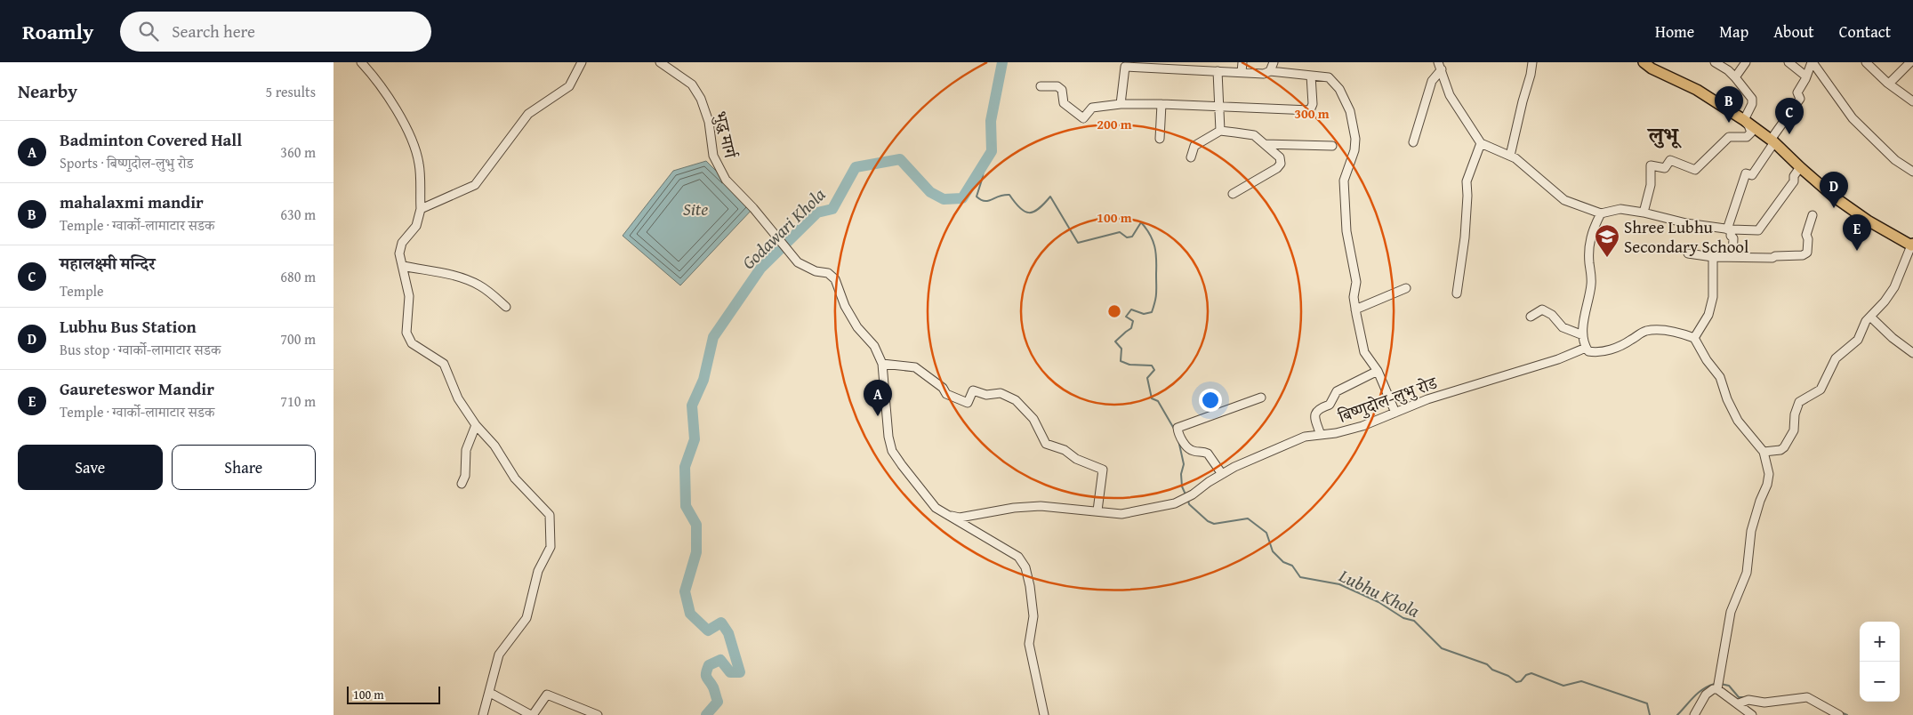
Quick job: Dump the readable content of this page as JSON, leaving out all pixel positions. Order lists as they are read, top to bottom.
{
  "streets": {
    "street": ["भुद्ध मार्ग", "बिष्णुदोल-लुभु रोड"]
  },
  "districts": ["लुभू"],
  "water": ["Site", "Godawari Khola", "Lubhu Khola"],
  "places": {
    "school or university": ["Shree Lubhu Secondary School"]
  },
  "scale_bar": "100 m",
  "page": {
    "header": "Roamly",
    "search": "Search here",
    "nav": [
      "Home",
      "Map",
      "About",
      "Contact"
    ],
    "heading": ["Nearby", "5 results"],
    "pins": [
      "B",
      "C",
      "D",
      "E",
      "A"
    ],
    "list": [
      {
        "mark": "A",
        "name": "Badminton Covered Hall",
        "note": "Sports · बिष्णुदोल-लुभु रोड",
        "value": "360 m"
      },
      {
        "mark": "B",
        "name": "mahalaxmi mandir",
        "note": "Temple · ग्वार्को-लामाटार सडक",
        "value": "630 m"
      },
      {
        "mark": "C",
        "name": "महालक्ष्मी मन्दिर",
        "note": "Temple",
        "value": "680 m"
      },
      {
        "mark": "D",
        "name": "Lubhu Bus Station",
        "note": "Bus stop · ग्वार्को-लामाटार सडक",
        "value": "700 m"
      },
      {
        "mark": "E",
        "name": "Gaureteswor Mandir",
        "note": "Temple · ग्वार्को-लामाटार सडक",
        "value": "710 m"
      }
    ],
    "buttons": ["Save", "Share"],
    "map_buttons": ["+", "−"],
    "scale": "100 m"
  },
  "rings": ["300 m", "200 m", "100 m"]
}
